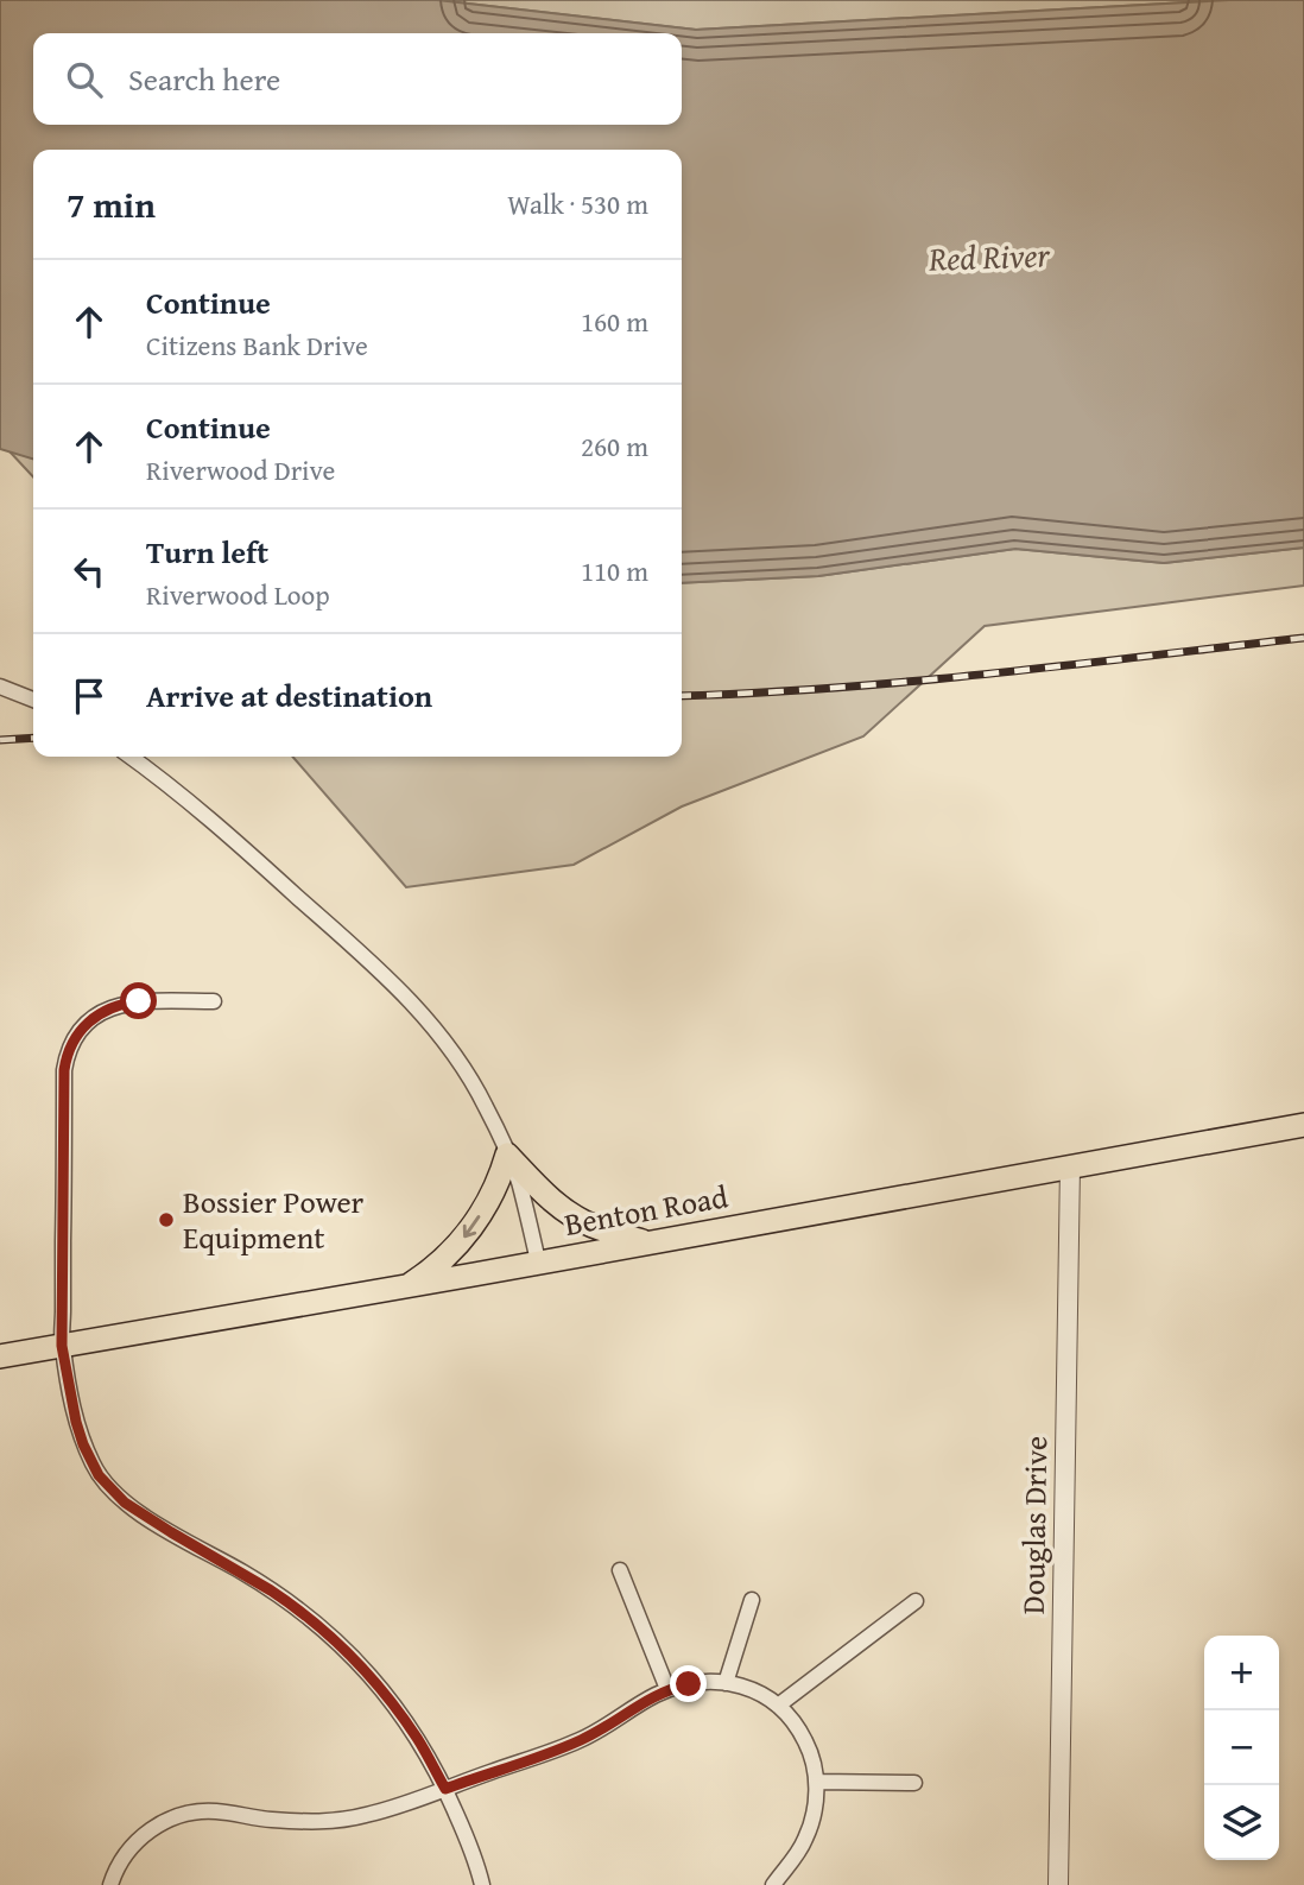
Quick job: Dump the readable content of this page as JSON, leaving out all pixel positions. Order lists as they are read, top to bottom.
{
  "streets": {
    "main road": ["Benton Road"],
    "street": ["Douglas Drive"]
  },
  "crossings": [
    ["Benton Road", "Douglas Drive"]
  ],
  "water": ["Red River"],
  "places": ["Bossier Power Equipment"],
  "page": {
    "search": "Search here",
    "heading": ["7 min", "Walk · 530 m"],
    "list": [
      ["Continue", "Citizens Bank Drive", "160 m"],
      ["Continue", "Riverwood Drive", "260 m"],
      ["Turn left", "Riverwood Loop", "110 m"],
      "Arrive at destination"
    ],
    "map_buttons": ["+", "−"]
  }
}
